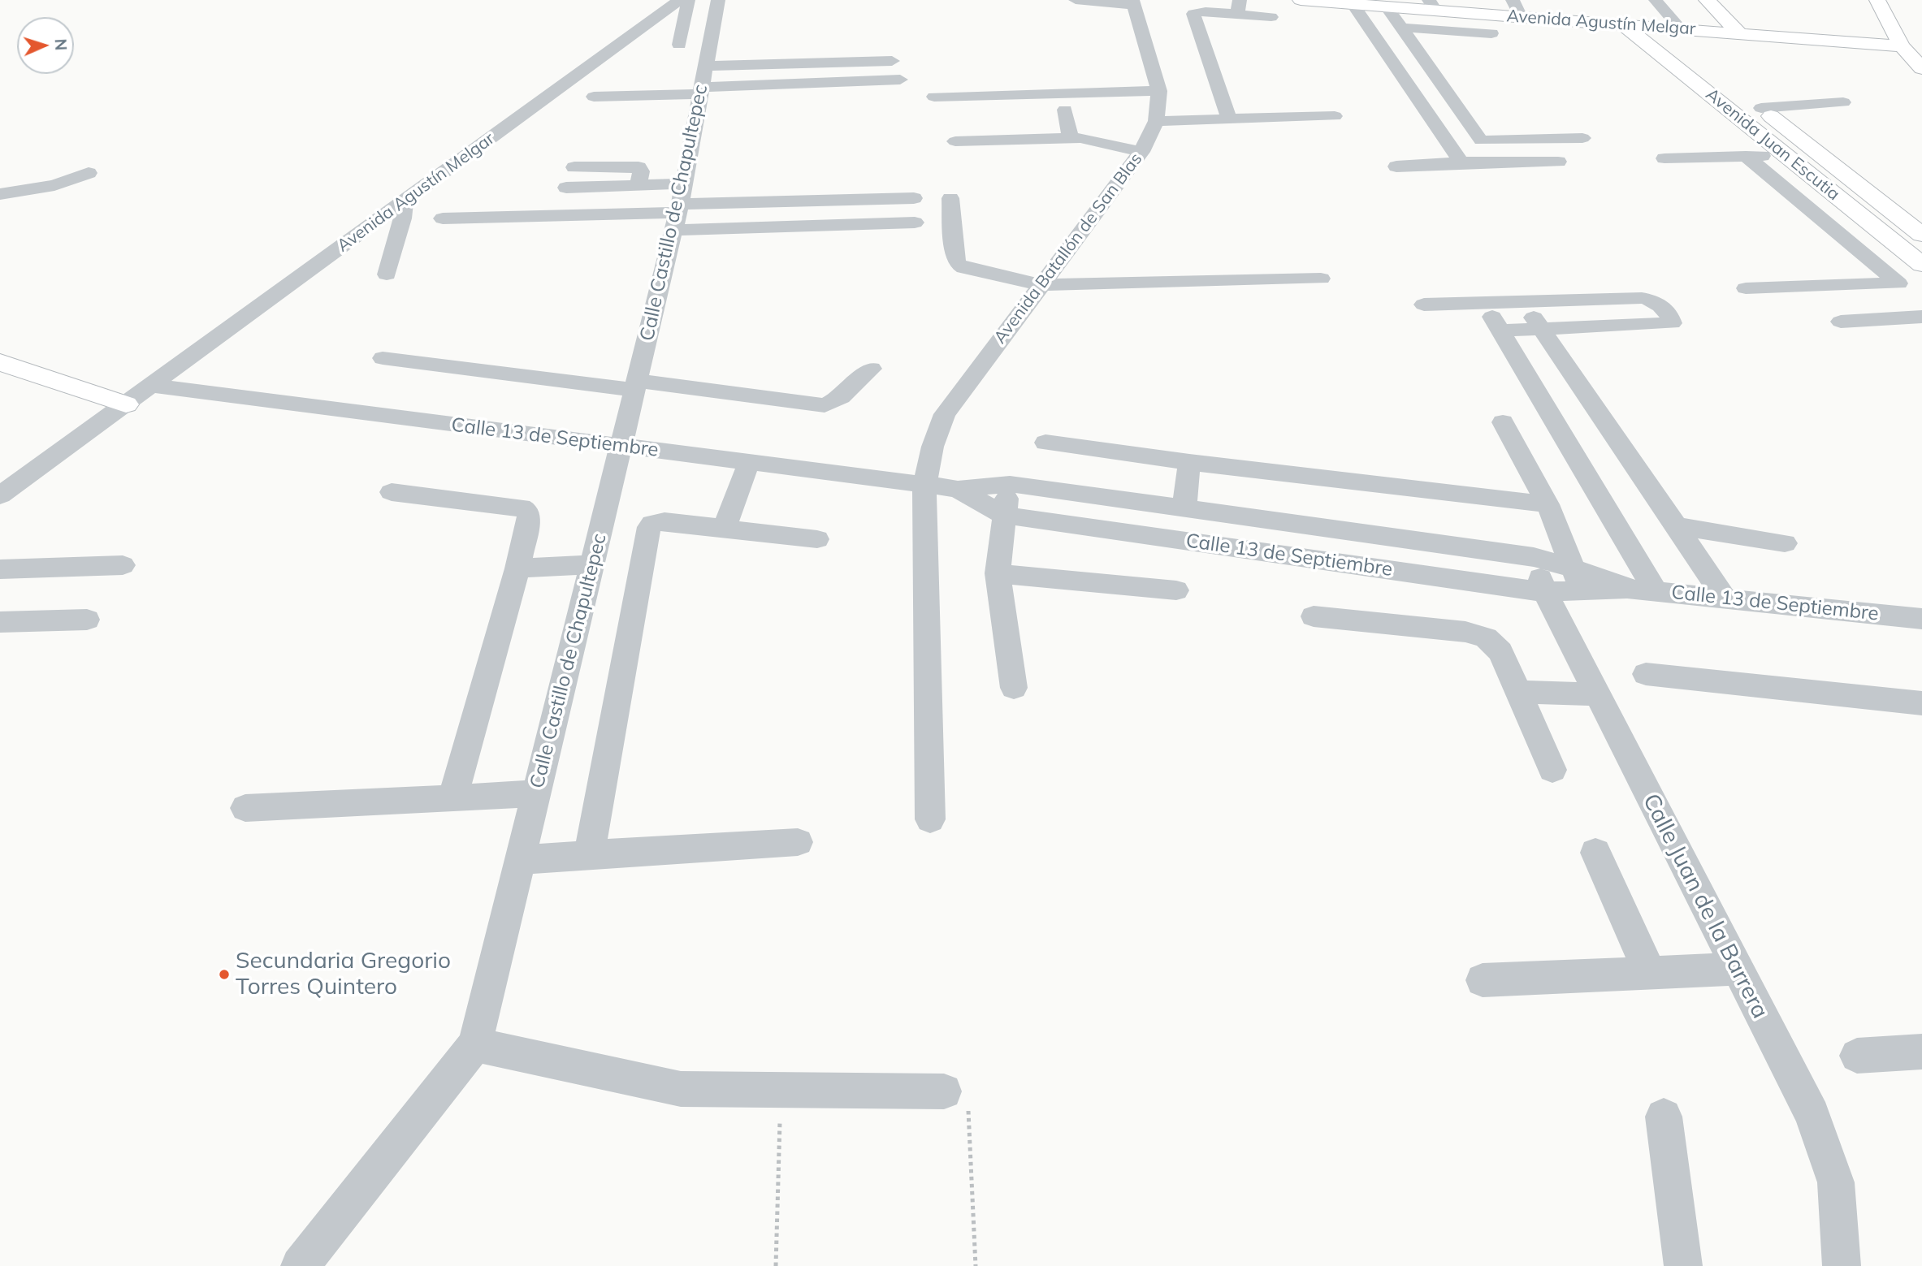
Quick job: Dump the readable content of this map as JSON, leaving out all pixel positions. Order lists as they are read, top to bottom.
{
  "streets": {
    "main road": ["Avenida Agustín Melgar", "Avenida Juan Escutia"],
    "street": [
      "Calle Castillo de Chapultepec",
      "Avenida Batallón de San Blas",
      "Calle 13 de Septiembre",
      "Calle Juan de la Barrera"
    ]
  },
  "crossings": [
    ["Avenida Agustín Melgar", "Avenida Juan Escutia"],
    ["Avenida Agustín Melgar", "Calle 13 de Septiembre"],
    ["Calle Castillo de Chapultepec", "Calle 13 de Septiembre"],
    ["Avenida Batallón de San Blas", "Calle 13 de Septiembre"],
    ["Calle 13 de Septiembre", "Calle Juan de la Barrera"]
  ],
  "places": ["Secundaria Gregorio Torres Quintero"],
  "north": "right"
}
